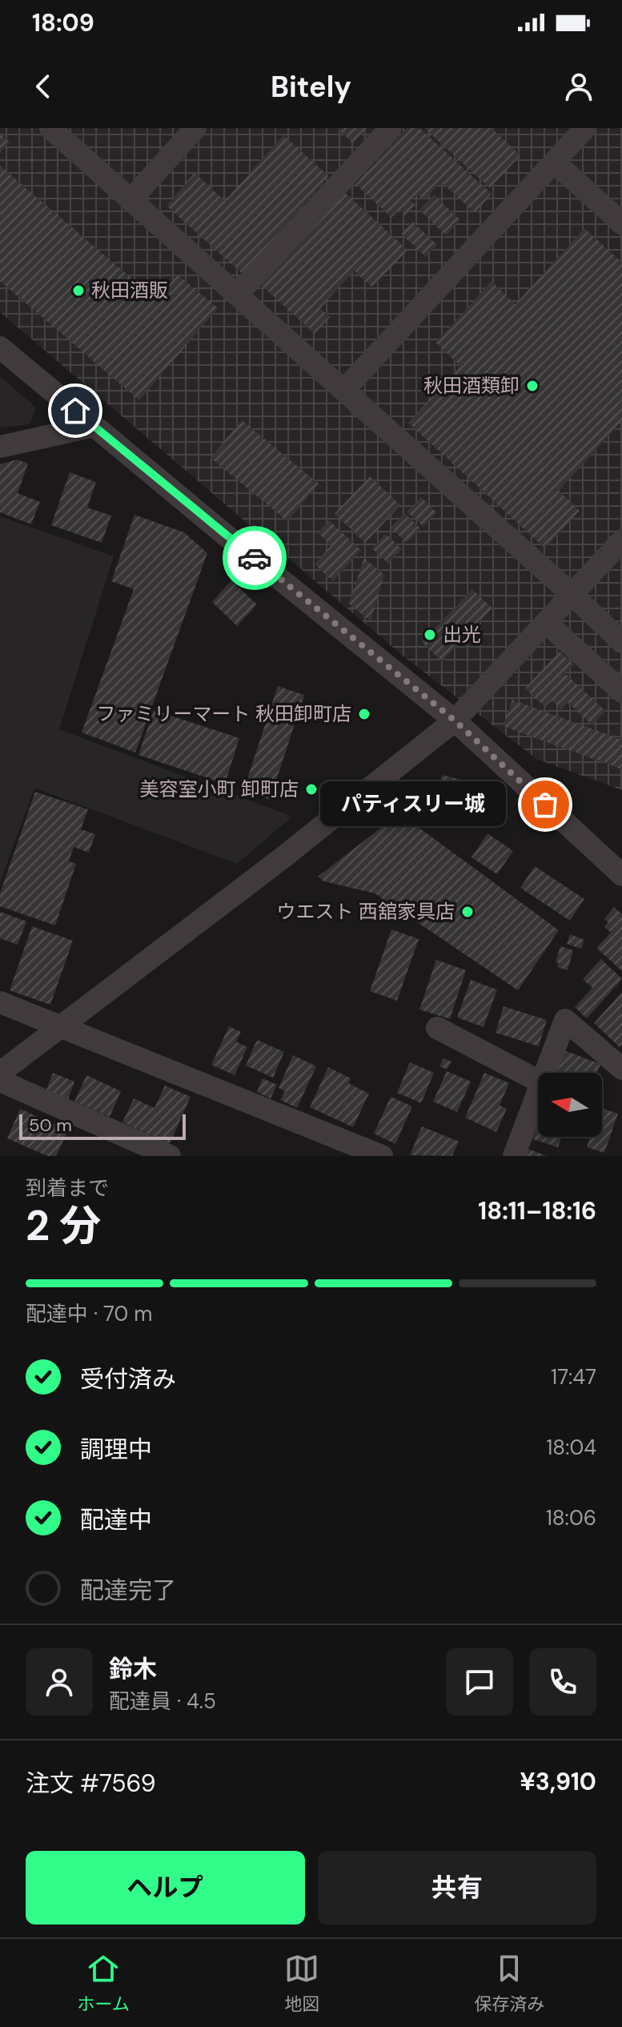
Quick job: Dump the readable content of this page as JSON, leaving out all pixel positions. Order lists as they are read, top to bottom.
{
  "places": [
    "秋田酒販",
    "秋田酒類卸",
    "出光",
    "ファミリーマート 秋田卸町店",
    "美容室小町 卸町店",
    "パティスリー城",
    "ウエスト 西舘家具店"
  ],
  "scale_bar": "50 m",
  "north": "left",
  "page": {
    "status": "18:09",
    "header": "Bitely",
    "bubble": "パティスリー城",
    "scale": "50 m",
    "heading": ["2 分", "到着まで", "18:11–18:16"],
    "panel": [
      "鈴木",
      "配達員 · 4.5",
      "注文 #7569",
      "¥3,910"
    ],
    "bar": "配達中 · 70 m",
    "list": [
      ["受付済み", "17:47"],
      ["調理中", "18:04"],
      ["配達中", "18:06"],
      "配達完了"
    ],
    "buttons": ["ヘルプ", "共有"],
    "tabs": ["ホーム", "地図", "保存済み"]
  }
}
